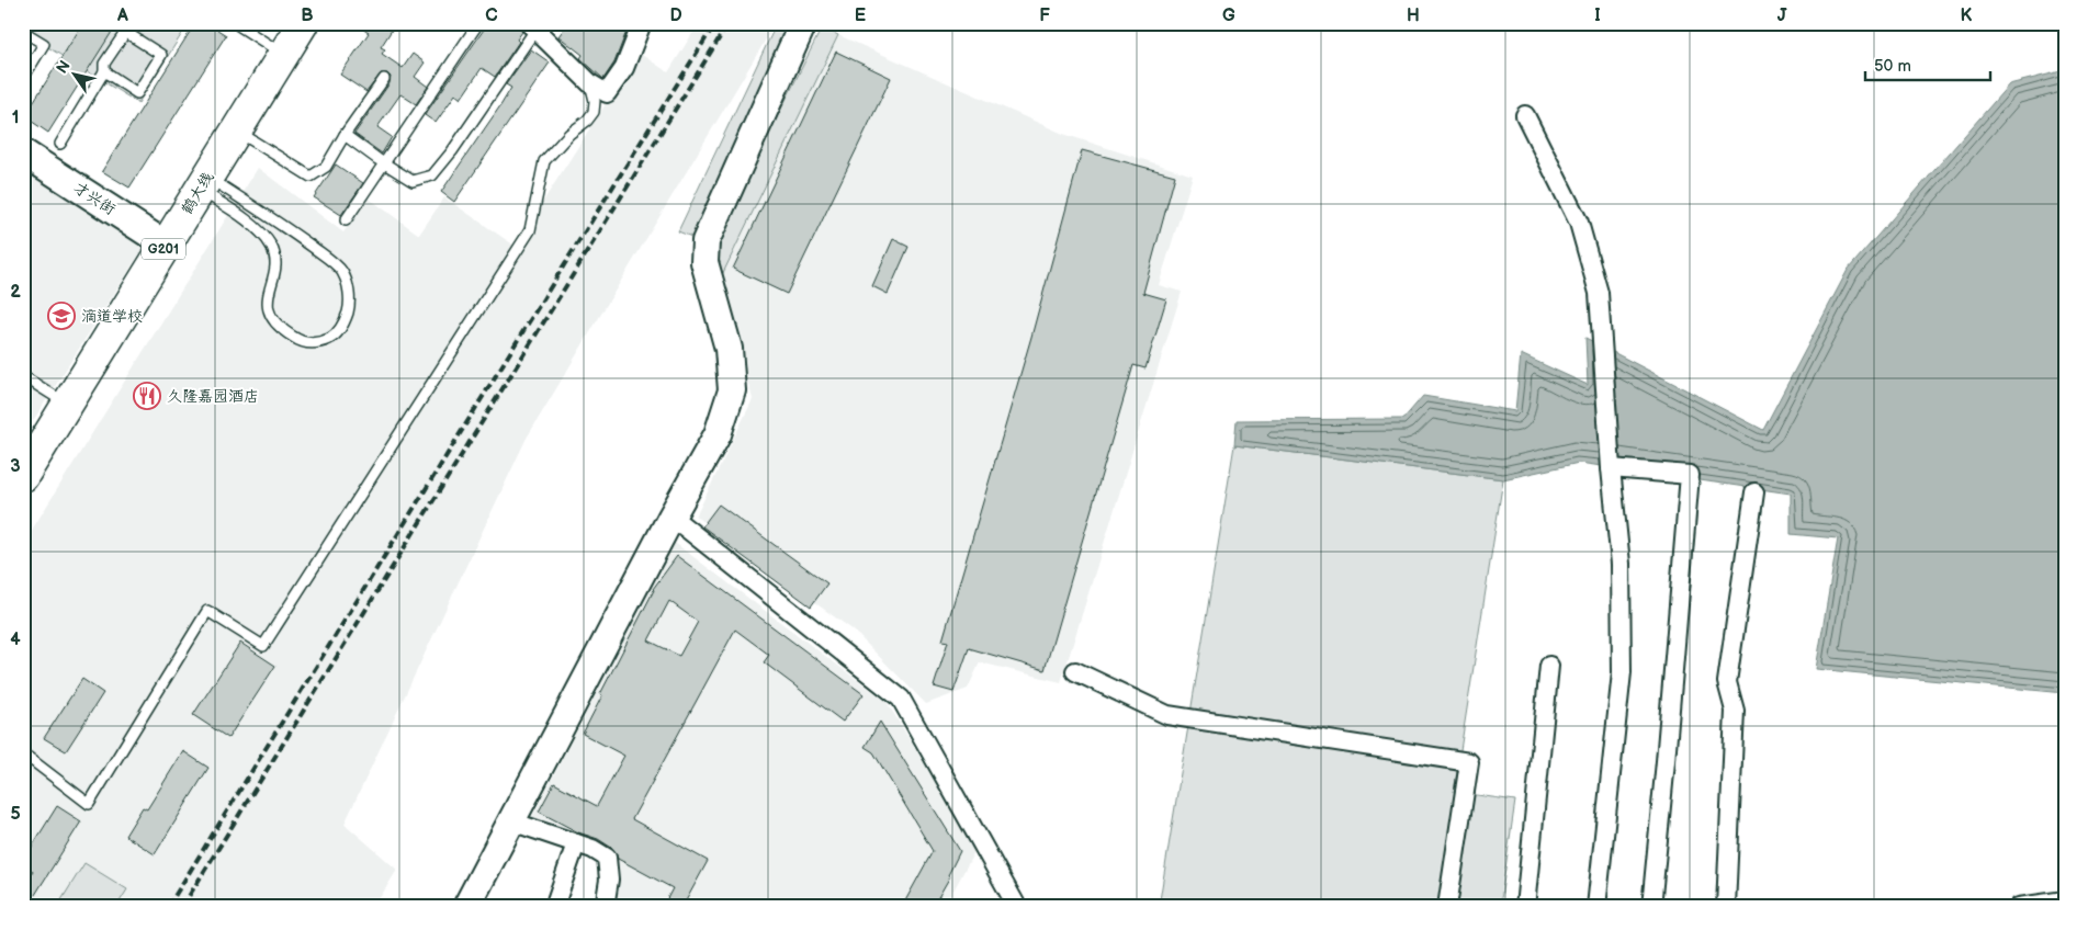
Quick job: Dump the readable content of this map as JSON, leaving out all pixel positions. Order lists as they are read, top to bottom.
{
  "streets": {
    "highway": ["鹤大线", "G201"],
    "street": ["才兴街"]
  },
  "crossings": [
    ["鹤大线", "才兴街"]
  ],
  "places": {
    "school or university": ["滴道学校"],
    "restaurant": ["久隆嘉园酒店"]
  },
  "scale_bar": "50 m",
  "north": "top left",
  "grid": {
    "columns": [
      "A",
      "B",
      "C",
      "D",
      "E",
      "F",
      "G",
      "H",
      "I",
      "J",
      "K"
    ],
    "rows": [
      "1",
      "2",
      "3",
      "4",
      "5"
    ]
  }
}
